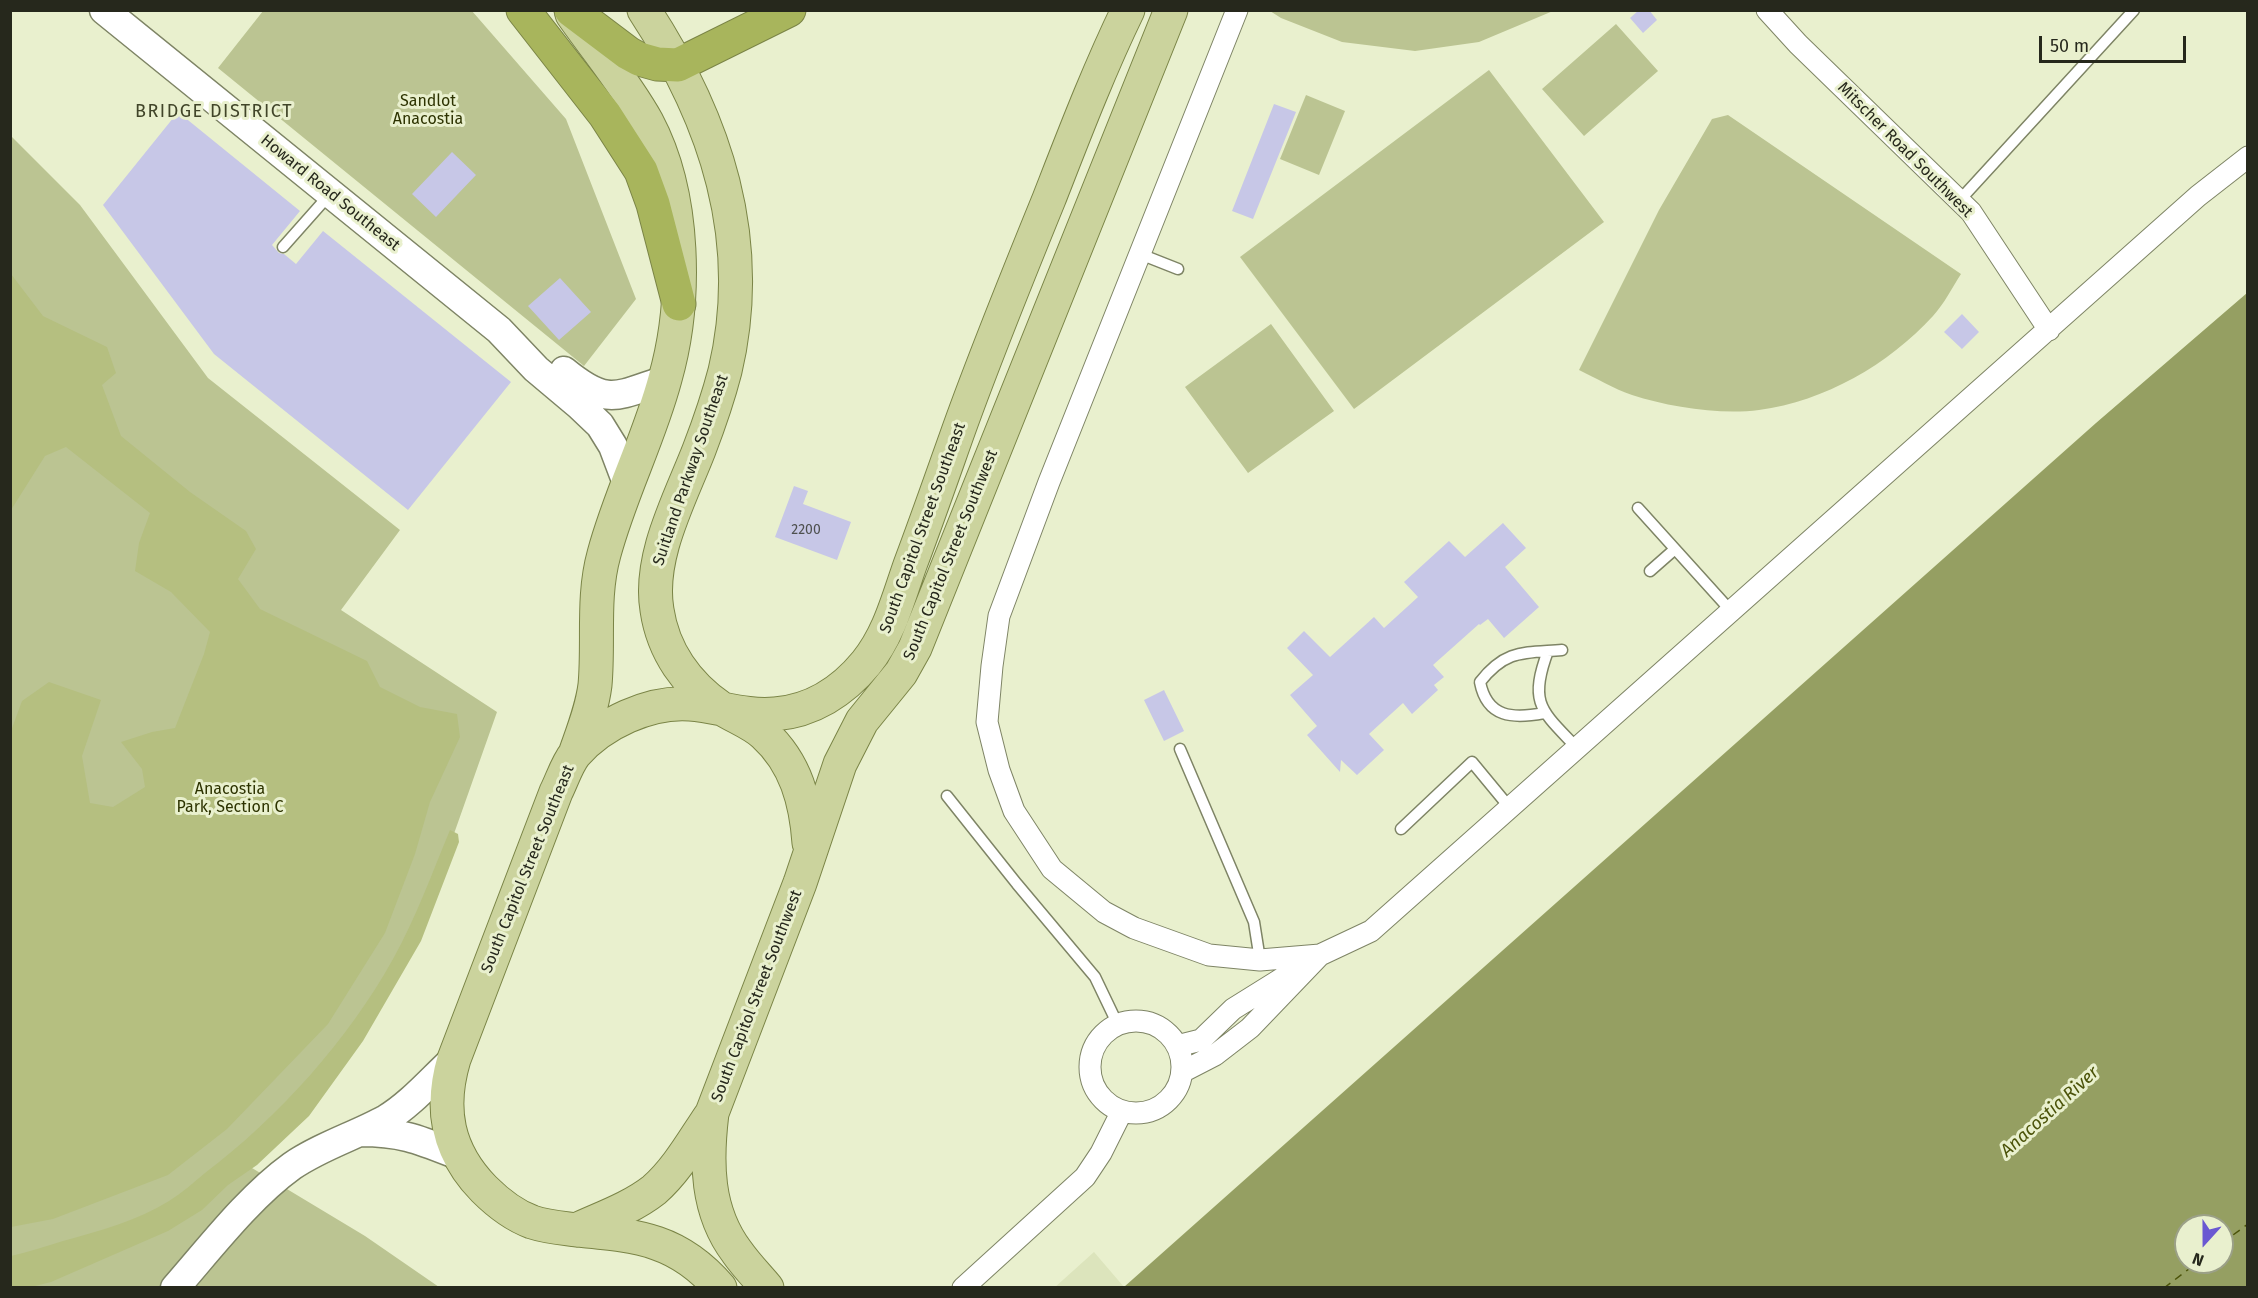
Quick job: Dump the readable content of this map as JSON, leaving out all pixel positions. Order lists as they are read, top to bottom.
{
  "streets": {
    "main road": ["Suitland Parkway Southeast", "South Capitol Street Southeast", "South Capitol Street Southwest"],
    "street": ["Mitscher Road Southwest", "Howard Road Southeast"]
  },
  "crossings": [
    ["Suitland Parkway Southeast", "South Capitol Street Southeast"],
    ["Suitland Parkway Southeast", "South Capitol Street Southwest"]
  ],
  "districts": ["BRIDGE DISTRICT"],
  "water": ["Anacostia River"],
  "parks": ["Sandlot Anacostia", "Anacostia Park, Section C"],
  "house_numbers": ["2200"],
  "scale_bar": "50 m",
  "north": "bottom"
}
